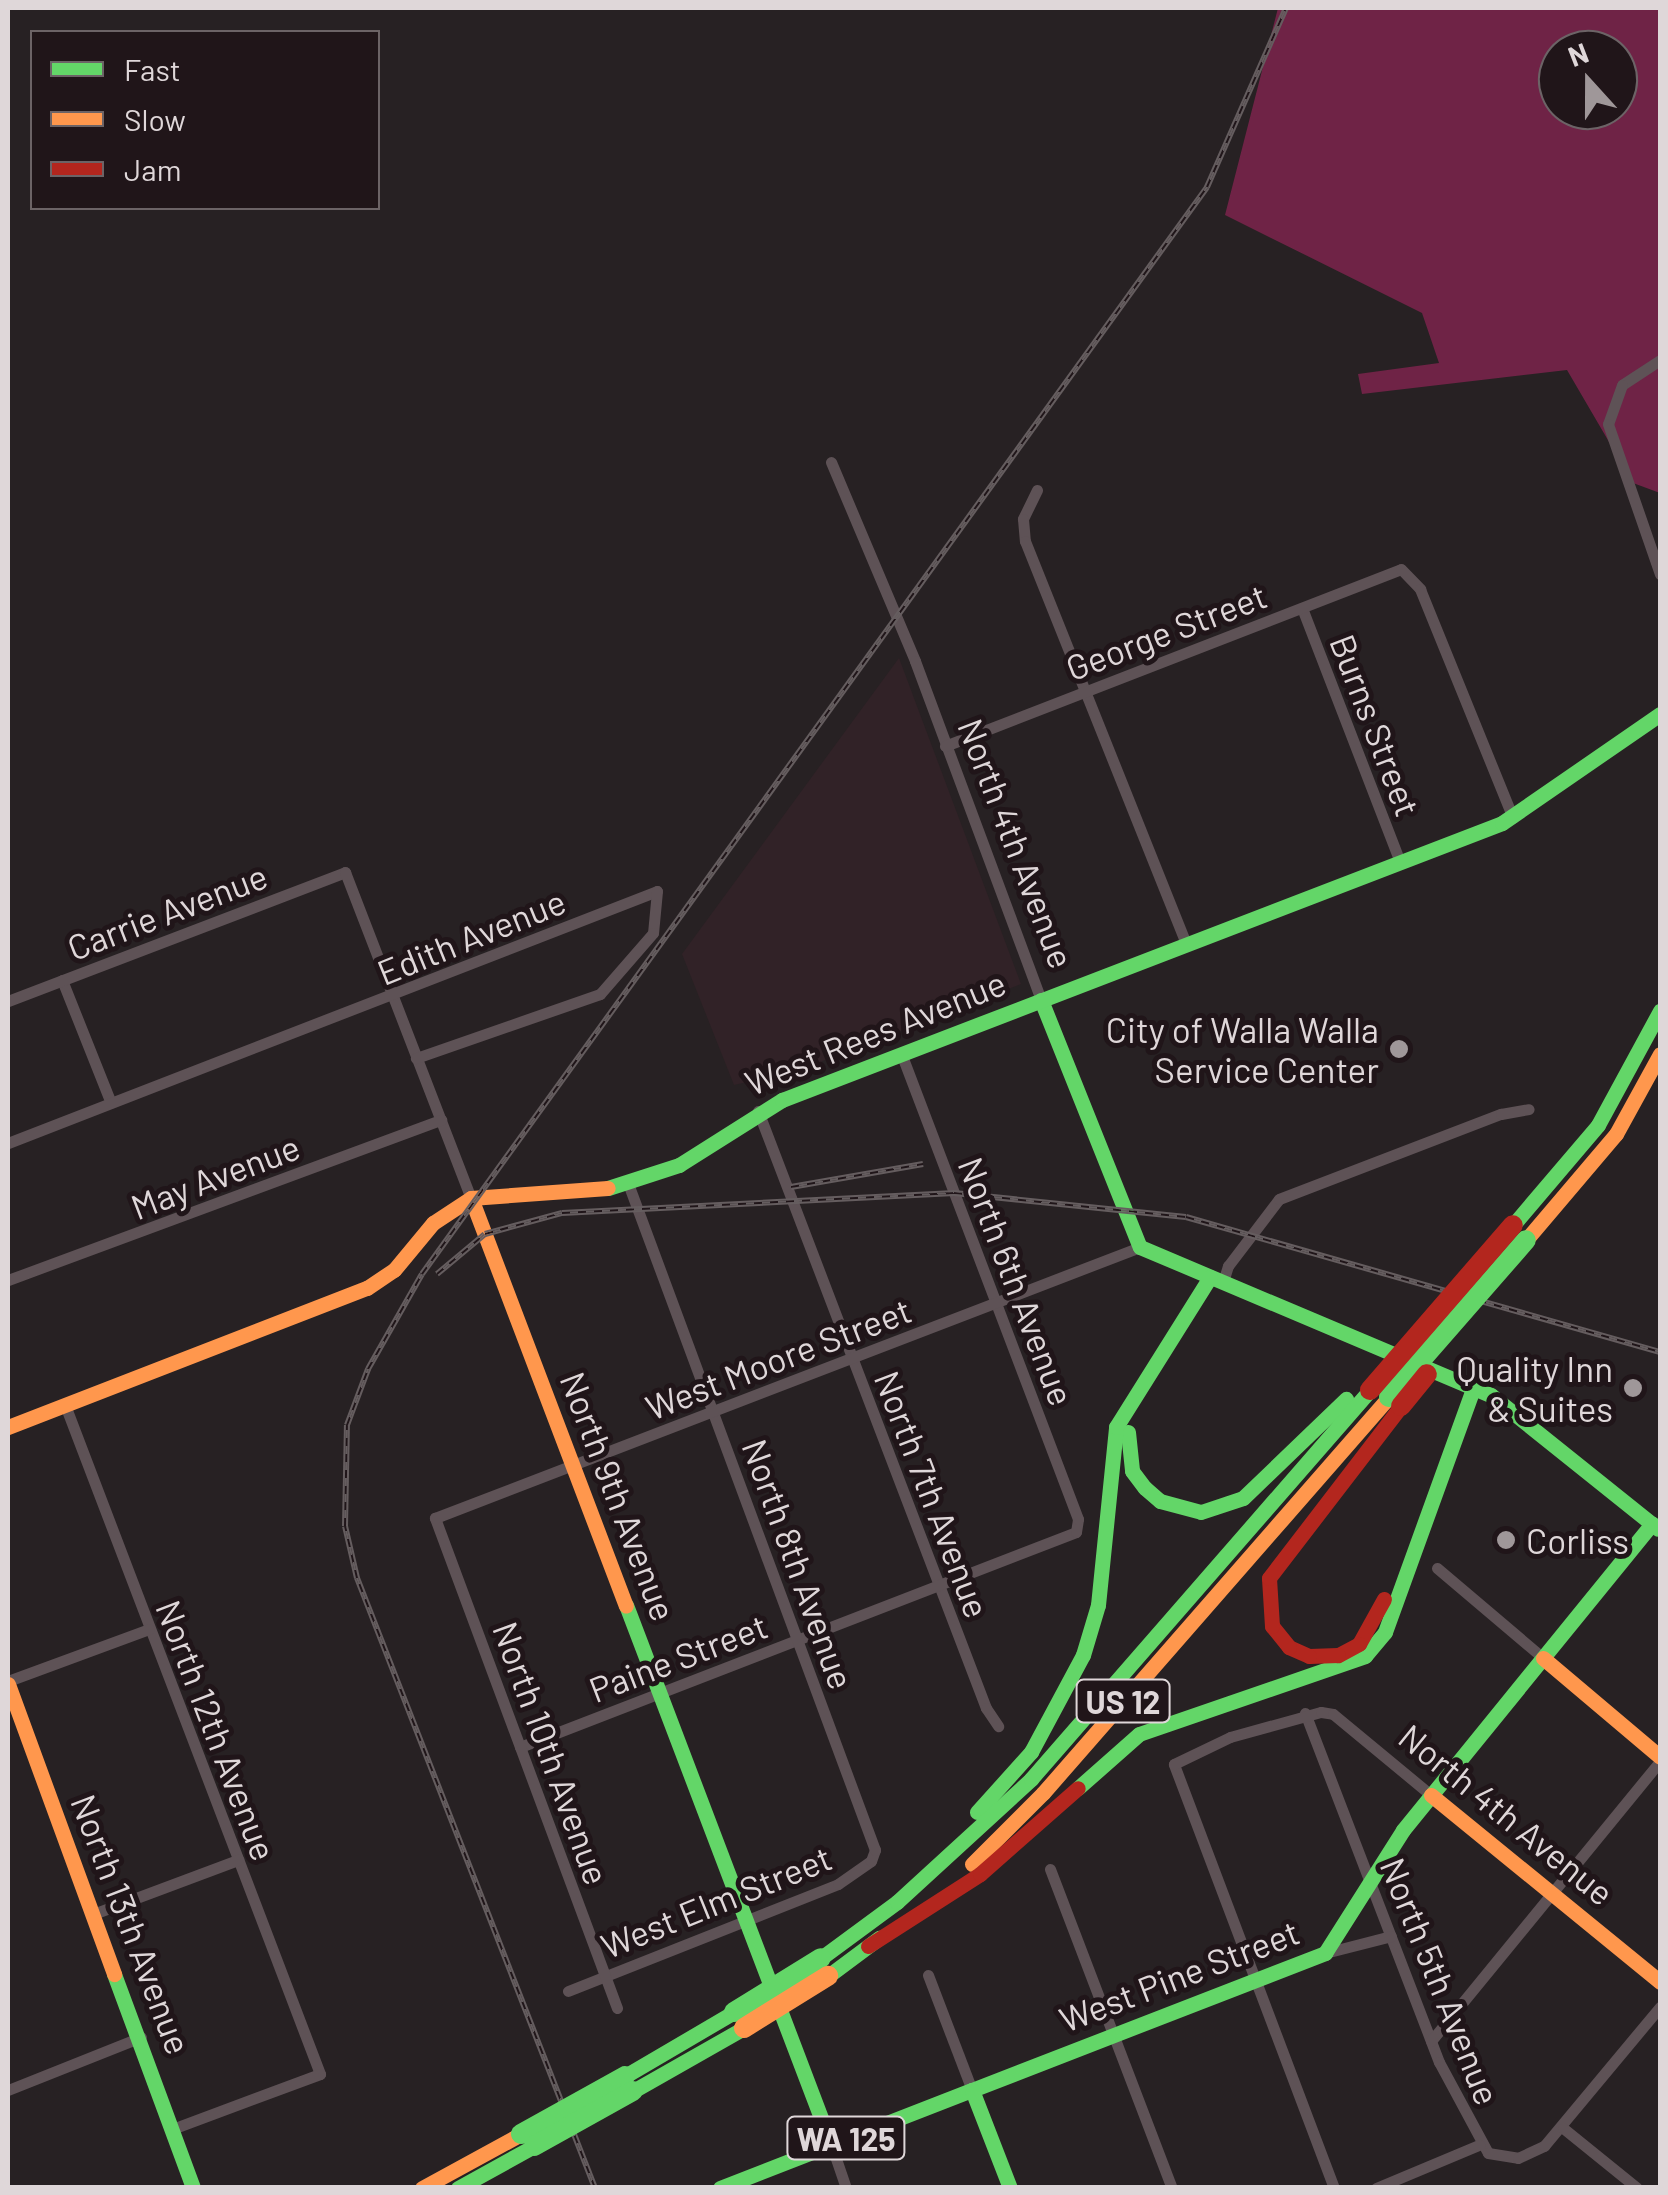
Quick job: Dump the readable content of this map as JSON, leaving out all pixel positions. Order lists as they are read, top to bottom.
{
  "streets": {
    "main road": [
      "North 4th Avenue",
      "West Rees Avenue",
      "North 9th Avenue",
      "US 12",
      "North 13th Avenue",
      "West Pine Street",
      "WA 125"
    ],
    "street": [
      "George Street",
      "Burns Street",
      "Carrie Avenue",
      "Edith Avenue",
      "May Avenue",
      "North 6th Avenue",
      "West Moore Street",
      "North 7th Avenue",
      "North 8th Avenue",
      "Paine Street",
      "North 12th Avenue",
      "North 10th Avenue",
      "West Elm Street",
      "North 5th Avenue"
    ]
  },
  "crossings": [
    ["George Street", "Burns Street"],
    ["George Street", "North 4th Avenue"],
    ["George Street", "West Rees Avenue"],
    ["Burns Street", "West Rees Avenue"],
    ["North 4th Avenue", "West Rees Avenue"],
    ["North 4th Avenue", "West Moore Street"],
    ["North 4th Avenue", "West Pine Street"],
    ["North 4th Avenue", "North 5th Avenue"],
    ["Carrie Avenue", "North 9th Avenue"],
    ["Edith Avenue", "North 9th Avenue"],
    ["West Rees Avenue", "North 6th Avenue"],
    ["West Rees Avenue", "North 7th Avenue"],
    ["West Rees Avenue", "North 9th Avenue"],
    ["West Rees Avenue", "North 8th Avenue"],
    ["May Avenue", "North 9th Avenue"],
    ["North 6th Avenue", "West Moore Street"],
    ["North 6th Avenue", "Paine Street"],
    ["West Moore Street", "North 7th Avenue"],
    ["West Moore Street", "North 9th Avenue"],
    ["West Moore Street", "North 8th Avenue"],
    ["West Moore Street", "North 10th Avenue"],
    ["North 7th Avenue", "Paine Street"],
    ["North 9th Avenue", "Paine Street"],
    ["North 9th Avenue", "West Elm Street"],
    ["North 9th Avenue", "West Pine Street"],
    ["North 8th Avenue", "Paine Street"],
    ["North 8th Avenue", "West Elm Street"],
    ["Paine Street", "North 10th Avenue"],
    ["North 12th Avenue", "North 13th Avenue"],
    ["North 10th Avenue", "West Elm Street"],
    ["West Pine Street", "North 5th Avenue"]
  ],
  "places": ["City of Walla Walla Service Center", "Quality Inn & Suites", "Corliss"],
  "legend": ["Fast", "Slow", "Jam"],
  "north": "top"
}
